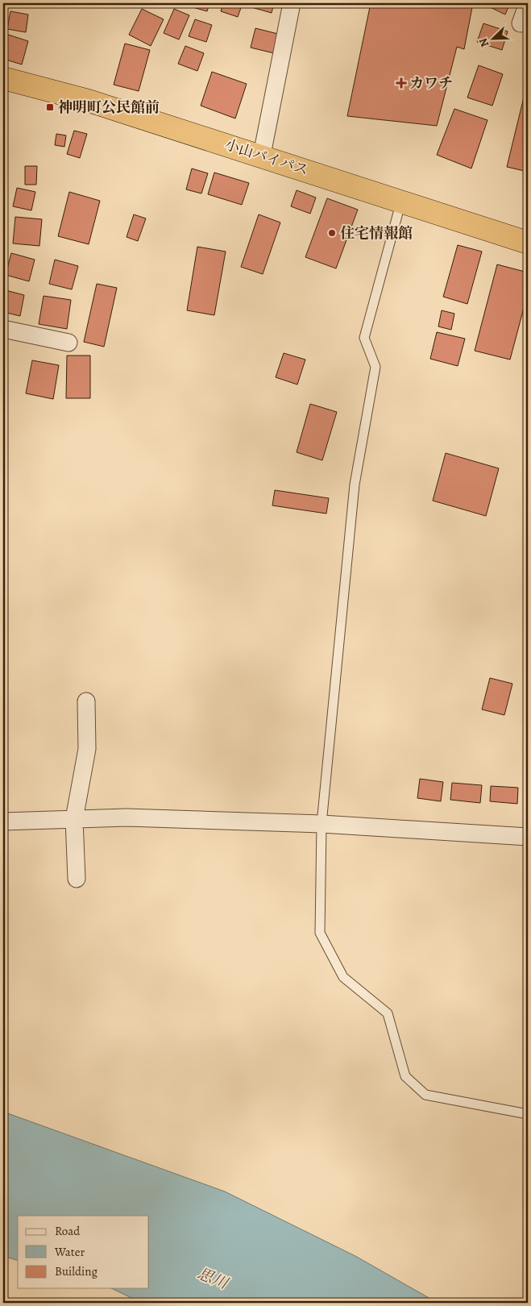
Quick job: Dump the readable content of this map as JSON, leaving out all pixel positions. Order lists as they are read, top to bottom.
{
  "streets": {
    "highway": ["小山バイパス"]
  },
  "water": ["思川"],
  "places": {
    "health": ["カワチ"],
    "transit": ["神明町公民館前"],
    "other": ["住宅情報館"]
  },
  "legend": ["Road", "Water", "Building"],
  "north": "bottom left"
}
